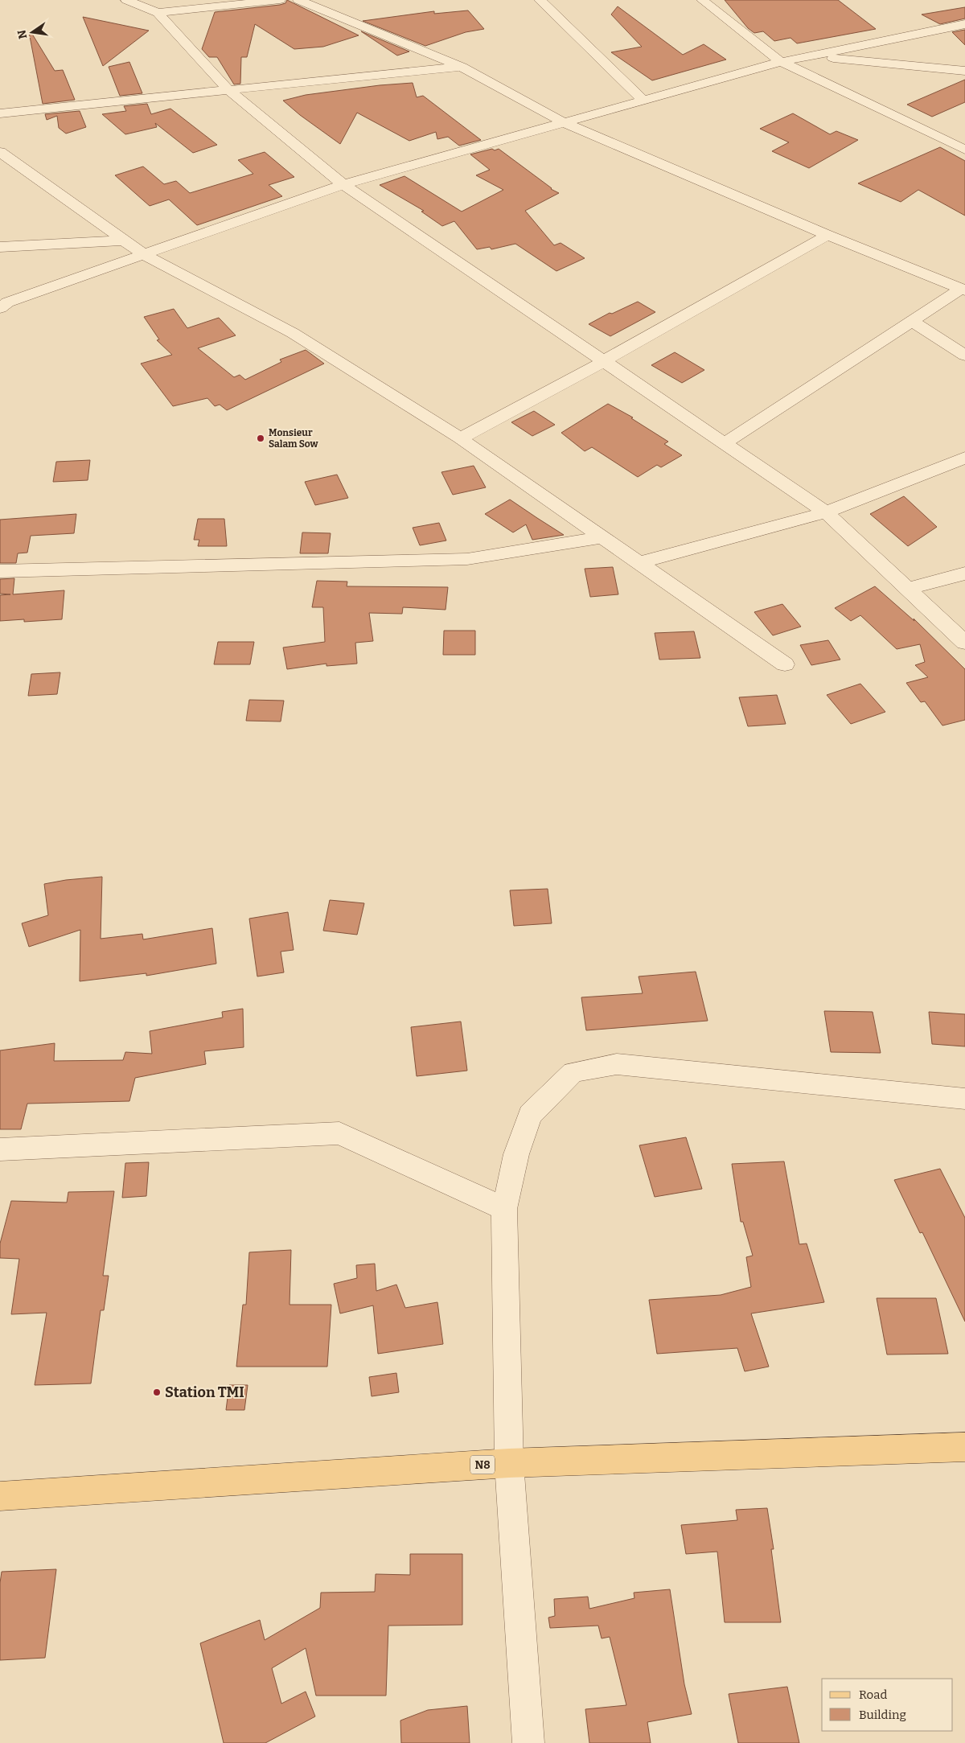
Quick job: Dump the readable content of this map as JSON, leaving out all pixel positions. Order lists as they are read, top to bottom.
{
  "streets": {
    "main road": ["N8"]
  },
  "places": ["Monsieur Salam Sow", "Station TMI"],
  "legend": ["Road", "Building"],
  "north": "left"
}
